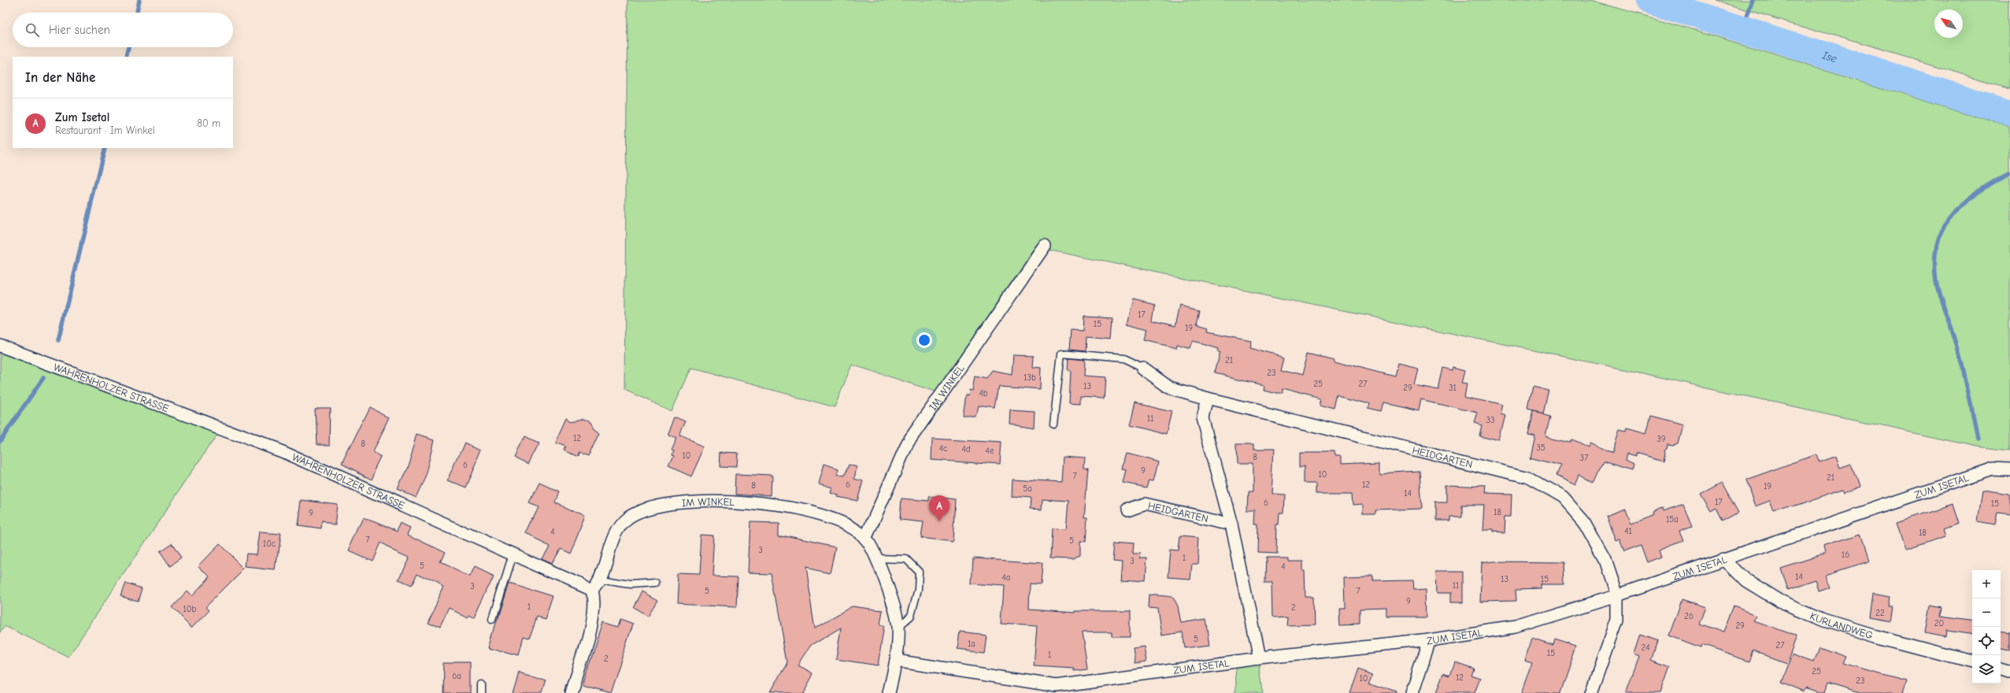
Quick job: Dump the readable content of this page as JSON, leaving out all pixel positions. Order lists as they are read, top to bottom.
{
  "streets": {
    "street": [
      "WAHRENHOLZER STRASSE",
      "IM WINKEL",
      "HEIDGARTEN",
      "ZUM ISETAL",
      "KURLANDWEG"
    ]
  },
  "crossings": [
    ["WAHRENHOLZER STRASSE", "IM WINKEL"],
    ["IM WINKEL", "ZUM ISETAL"],
    ["HEIDGARTEN", "ZUM ISETAL"],
    ["ZUM ISETAL", "KURLANDWEG"]
  ],
  "water": ["Ise"],
  "house_numbers": [
    "17",
    "15",
    "19",
    "21",
    "23",
    "13b",
    "25",
    "27",
    "13",
    "29",
    "31",
    "4b",
    "11",
    "33",
    "12",
    "39",
    "8",
    "35",
    "4c",
    "4d",
    "4e",
    "10",
    "8",
    "37",
    "6",
    "9",
    "10",
    "7",
    "21",
    "6",
    "12",
    "8",
    "19",
    "5a",
    "14",
    "17",
    "6",
    "15",
    "18",
    "9",
    "15a",
    "41",
    "4",
    "18",
    "7",
    "5",
    "10c",
    "3",
    "16",
    "1",
    "3",
    "5",
    "4",
    "14",
    "4a",
    "13",
    "15",
    "11",
    "3",
    "5",
    "7",
    "9",
    "1",
    "2",
    "10b",
    "22",
    "26",
    "20",
    "29",
    "5",
    "1a",
    "27",
    "24",
    "15",
    "1",
    "2",
    "25",
    "6a",
    "12",
    "10",
    "23"
  ],
  "north": "top left",
  "page": {
    "search": "Hier suchen",
    "heading": "In der Nähe",
    "list": [
      {
        "mark": "A",
        "name": "Zum Isetal",
        "note": "Restaurant · Im Winkel",
        "value": "80 m"
      }
    ],
    "pins": "A",
    "map_buttons": ["+", "−"]
  }
}
